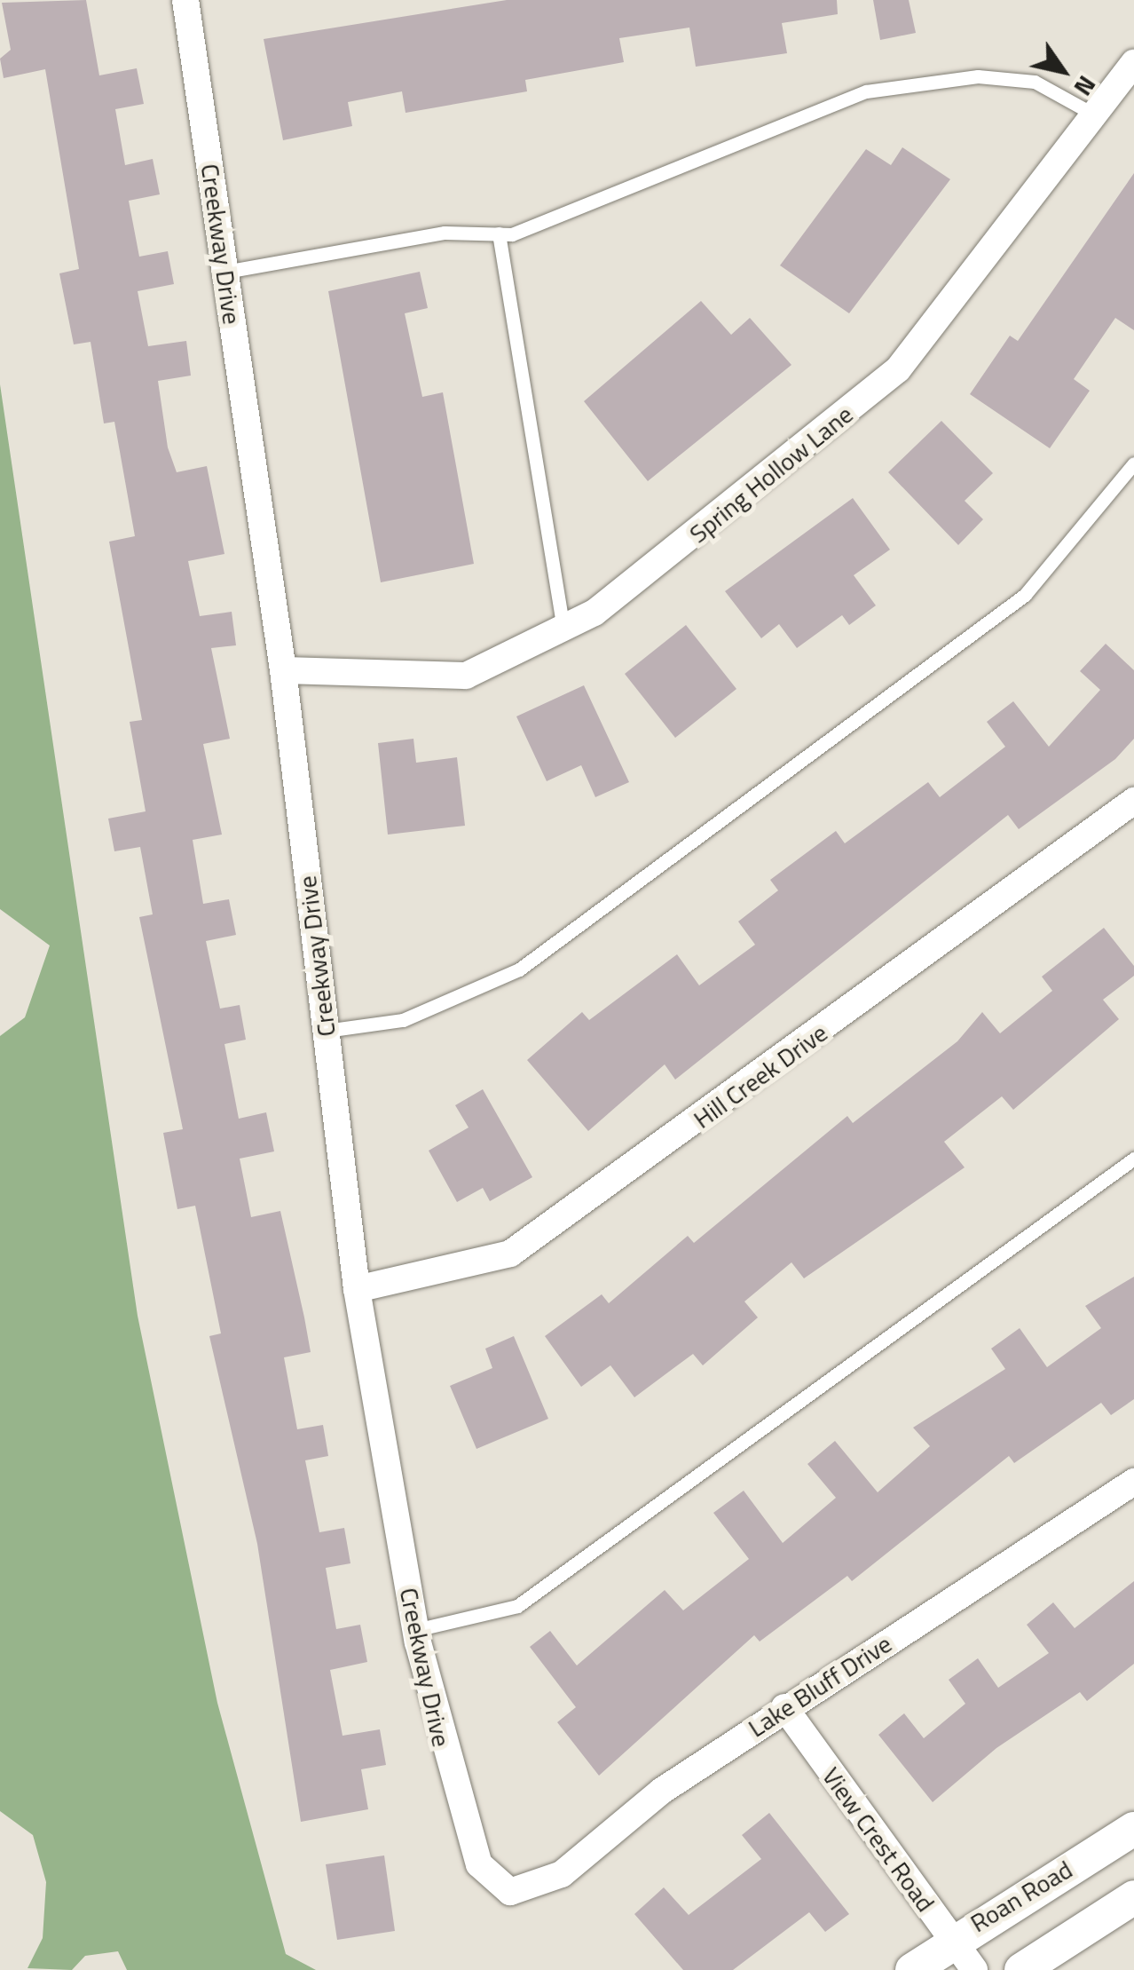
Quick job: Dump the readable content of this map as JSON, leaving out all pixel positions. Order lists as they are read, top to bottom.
{
  "streets": {
    "street": [
      "Creekway Drive",
      "Spring Hollow Lane",
      "Hill Creek Drive",
      "Lake Bluff Drive",
      "View Crest Road",
      "Roan Road"
    ]
  },
  "crossings": [
    ["Creekway Drive", "Spring Hollow Lane"],
    ["Creekway Drive", "Hill Creek Drive"],
    ["Creekway Drive", "Lake Bluff Drive"],
    ["Lake Bluff Drive", "View Crest Road"],
    ["View Crest Road", "Roan Road"]
  ],
  "north": "bottom right"
}
